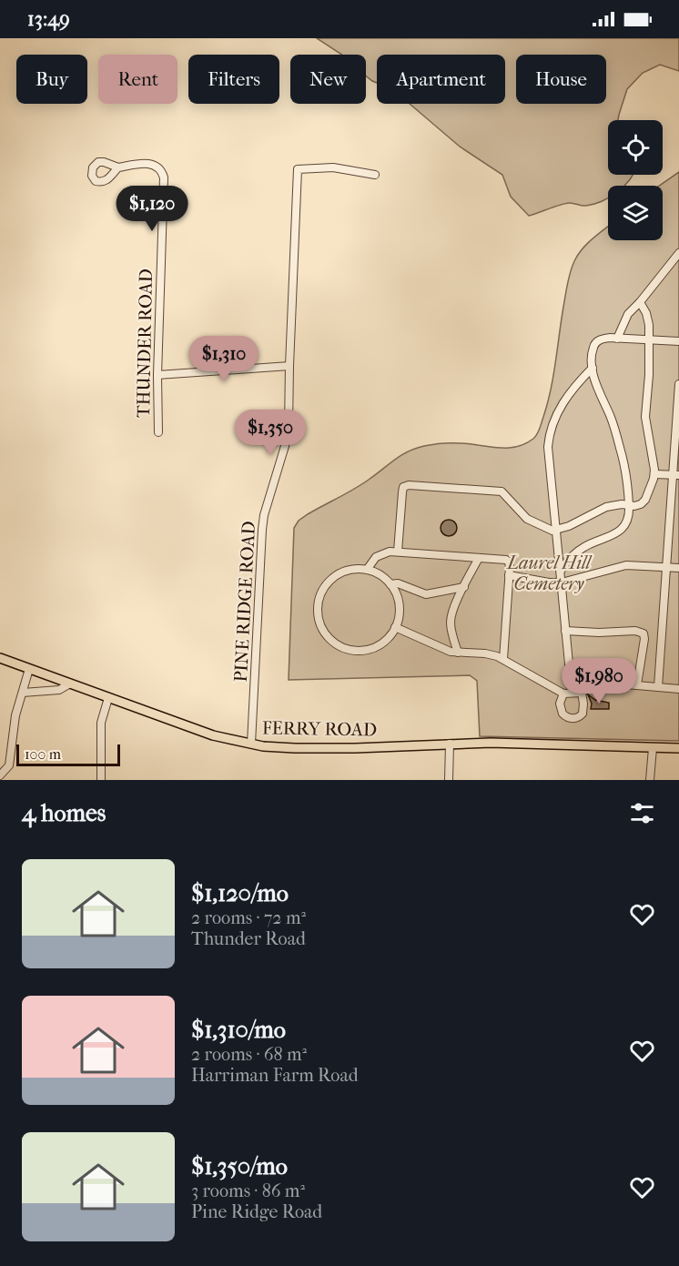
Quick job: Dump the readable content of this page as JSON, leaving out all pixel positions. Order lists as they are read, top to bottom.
{
  "streets": {
    "main road": ["FERRY ROAD"],
    "street": ["THUNDER ROAD", "PINE RIDGE ROAD"]
  },
  "crossings": [
    ["PINE RIDGE ROAD", "FERRY ROAD"]
  ],
  "parks": ["Laurel Hill Cemetery"],
  "scale_bar": "100 m",
  "page": {
    "status": "13:49",
    "chip": [
      "Buy",
      "Rent",
      "Filters",
      "New",
      "Apartment",
      "House"
    ],
    "price": [
      "$1,120",
      "$1,310",
      "$1,350",
      "$1,980"
    ],
    "scale": "100 m",
    "heading": "4 homes",
    "list": [
      {
        "name": "$1,120/mo",
        "note": "2 rooms · 72 m² · Thunder Road"
      },
      {
        "name": "$1,310/mo",
        "note": "2 rooms · 68 m² · Harriman Farm Road"
      },
      {
        "name": "$1,350/mo",
        "note": "3 rooms · 86 m² · Pine Ridge Road"
      }
    ]
  }
}
